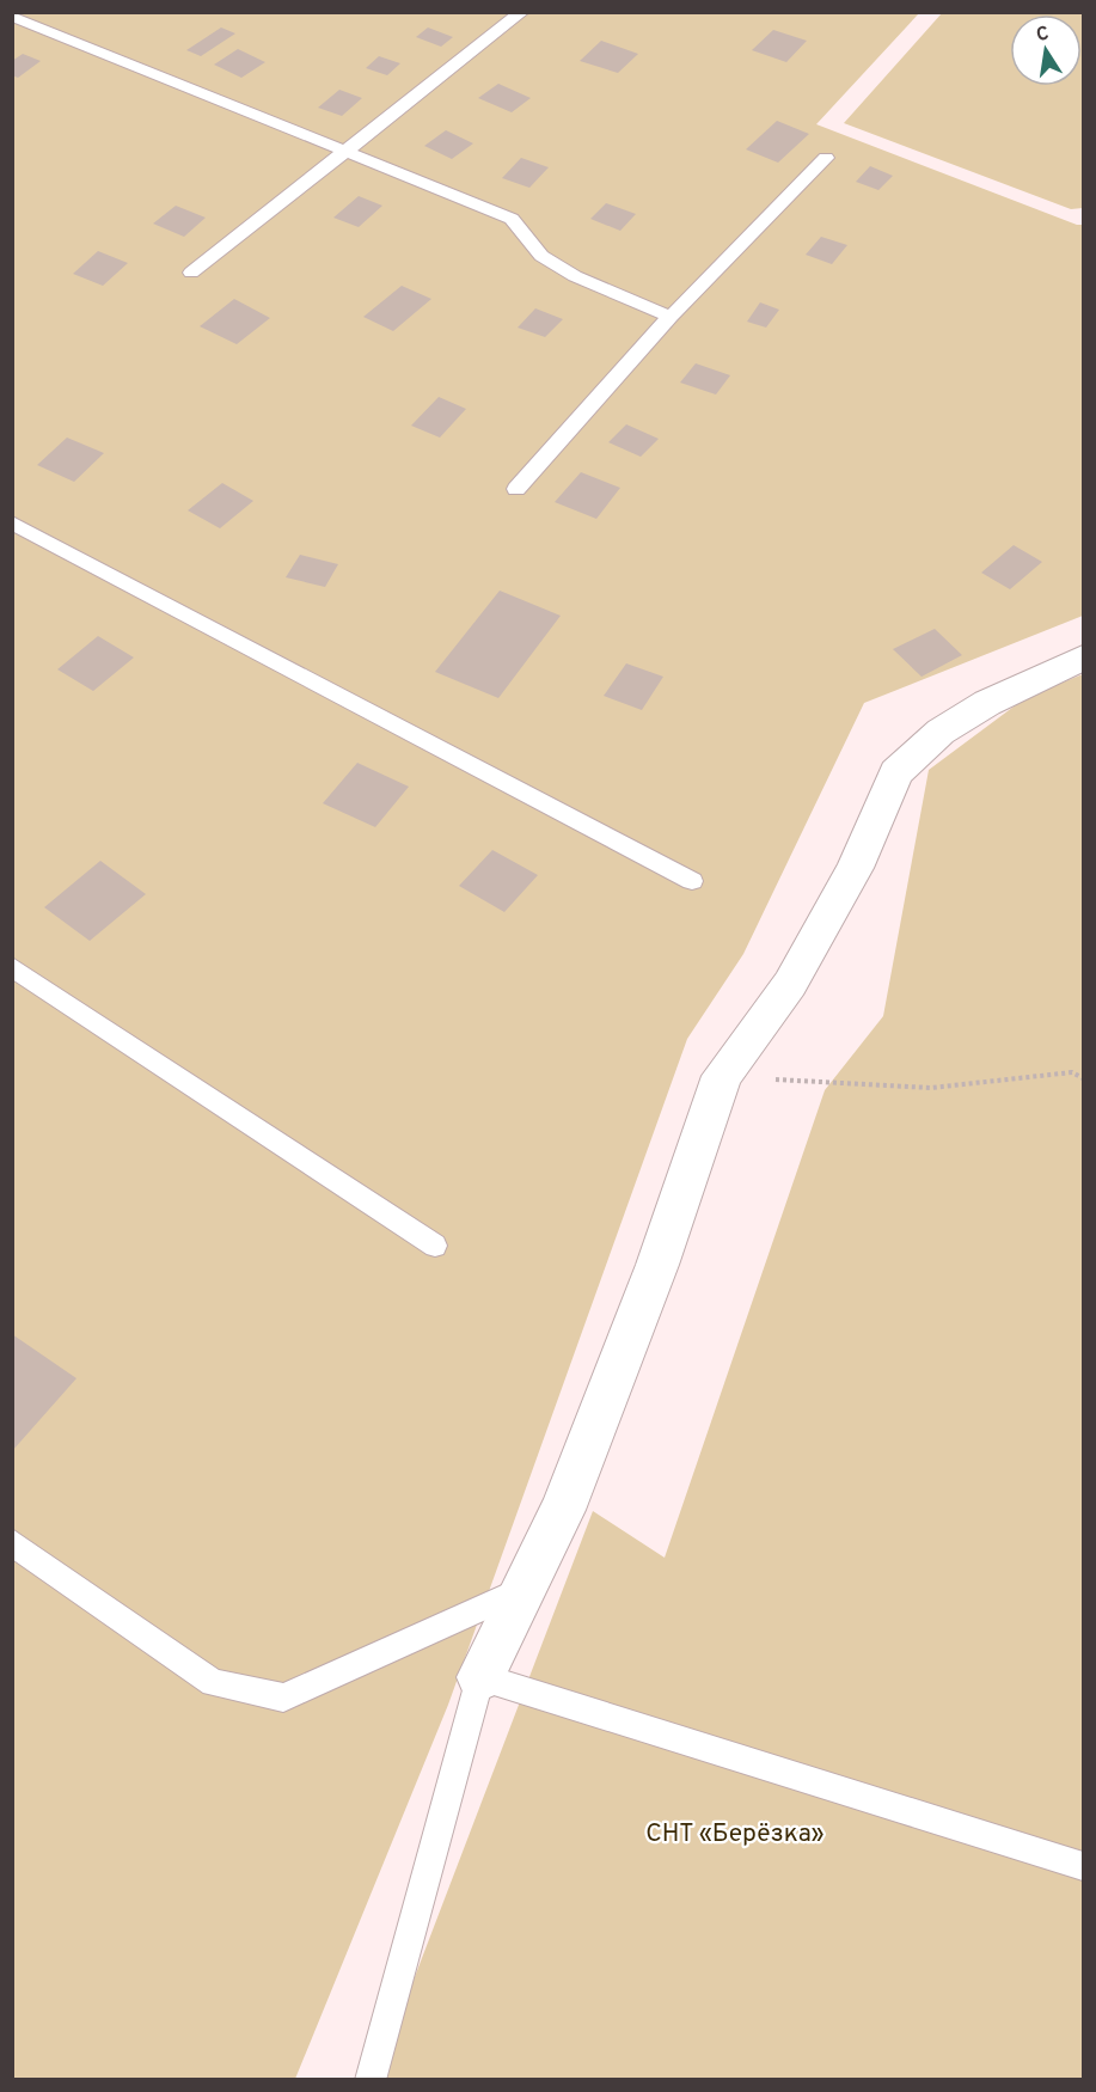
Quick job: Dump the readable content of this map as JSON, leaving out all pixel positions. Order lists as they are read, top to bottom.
{
  "parks": ["СНТ «Берёзка»"],
  "north": "top"
}
